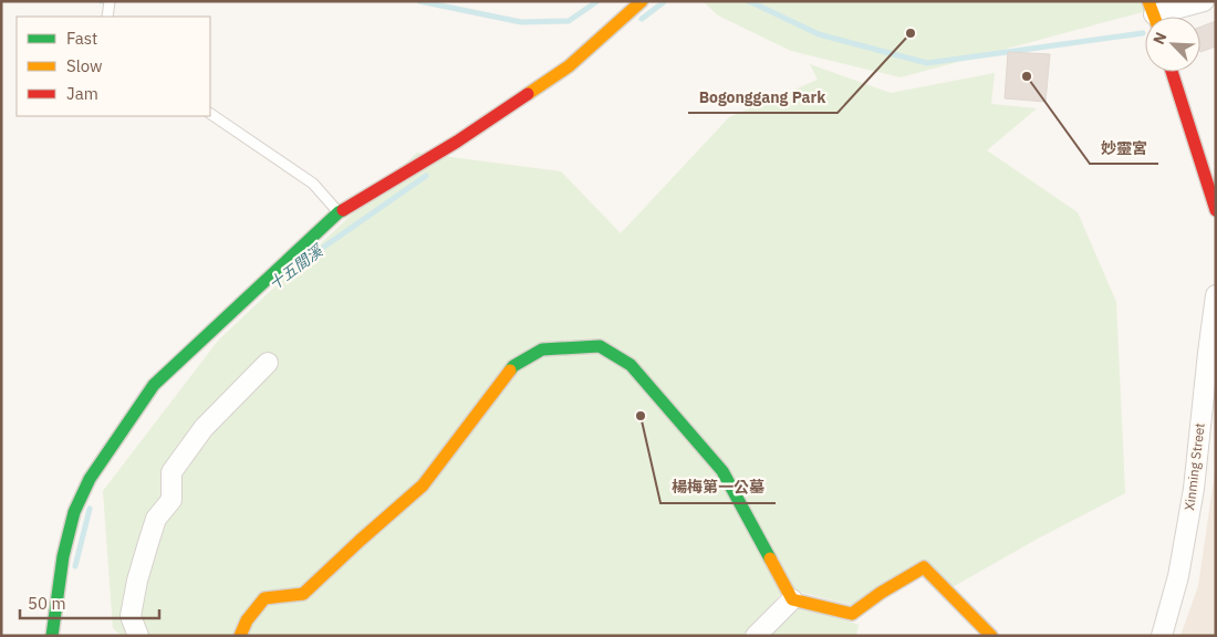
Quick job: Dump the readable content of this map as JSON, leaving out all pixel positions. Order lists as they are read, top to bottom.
{
  "streets": {
    "street": ["Xinming Street"]
  },
  "water": ["十五間溪"],
  "places": ["Bogonggang Park", "妙靈宮", "楊梅第一公墓"],
  "legend": ["Fast", "Slow", "Jam"],
  "scale_bar": "50 m",
  "north": "top left"
}
